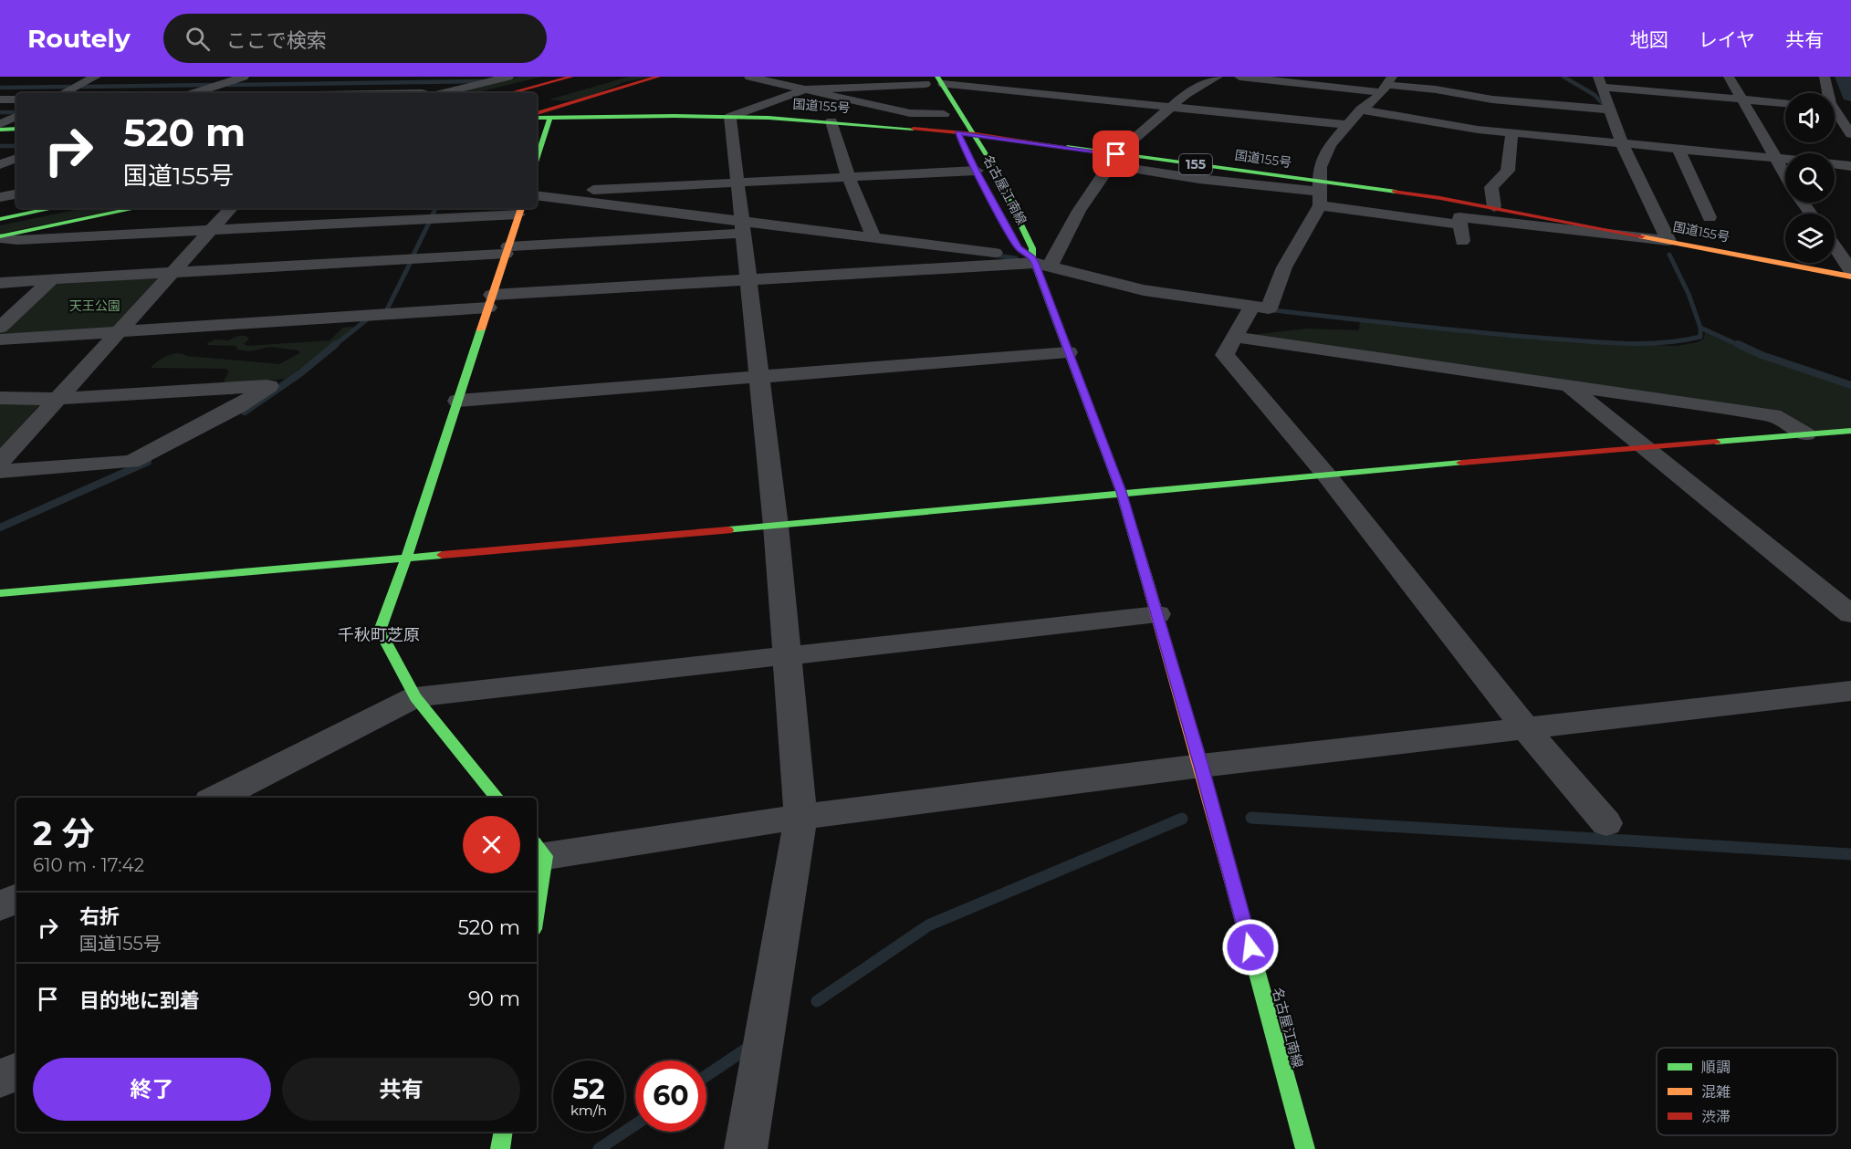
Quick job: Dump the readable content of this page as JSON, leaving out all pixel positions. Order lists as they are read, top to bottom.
{
  "streets": {
    "main road": ["国道155号", "名古屋江南線"]
  },
  "crossings": [
    ["国道155号", "名古屋江南線"]
  ],
  "districts": ["千秋町芝原"],
  "parks": ["天王公園"],
  "legend": ["順調", "混雑", "渋滞"],
  "page": {
    "header": "Routely",
    "search": "ここで検索",
    "nav": ["地図", "レイヤ", "共有"],
    "turn": ["520 m", "国道155号"],
    "heading": ["2 分", "610 m · 17:42"],
    "list": [
      {
        "name": "右折",
        "note": "国道155号",
        "value": "520 m"
      },
      {
        "name": "目的地に到着",
        "value": "90 m"
      }
    ],
    "buttons": ["終了", "共有"],
    "speed": "52 km/h",
    "limit": "60"
  }
}
